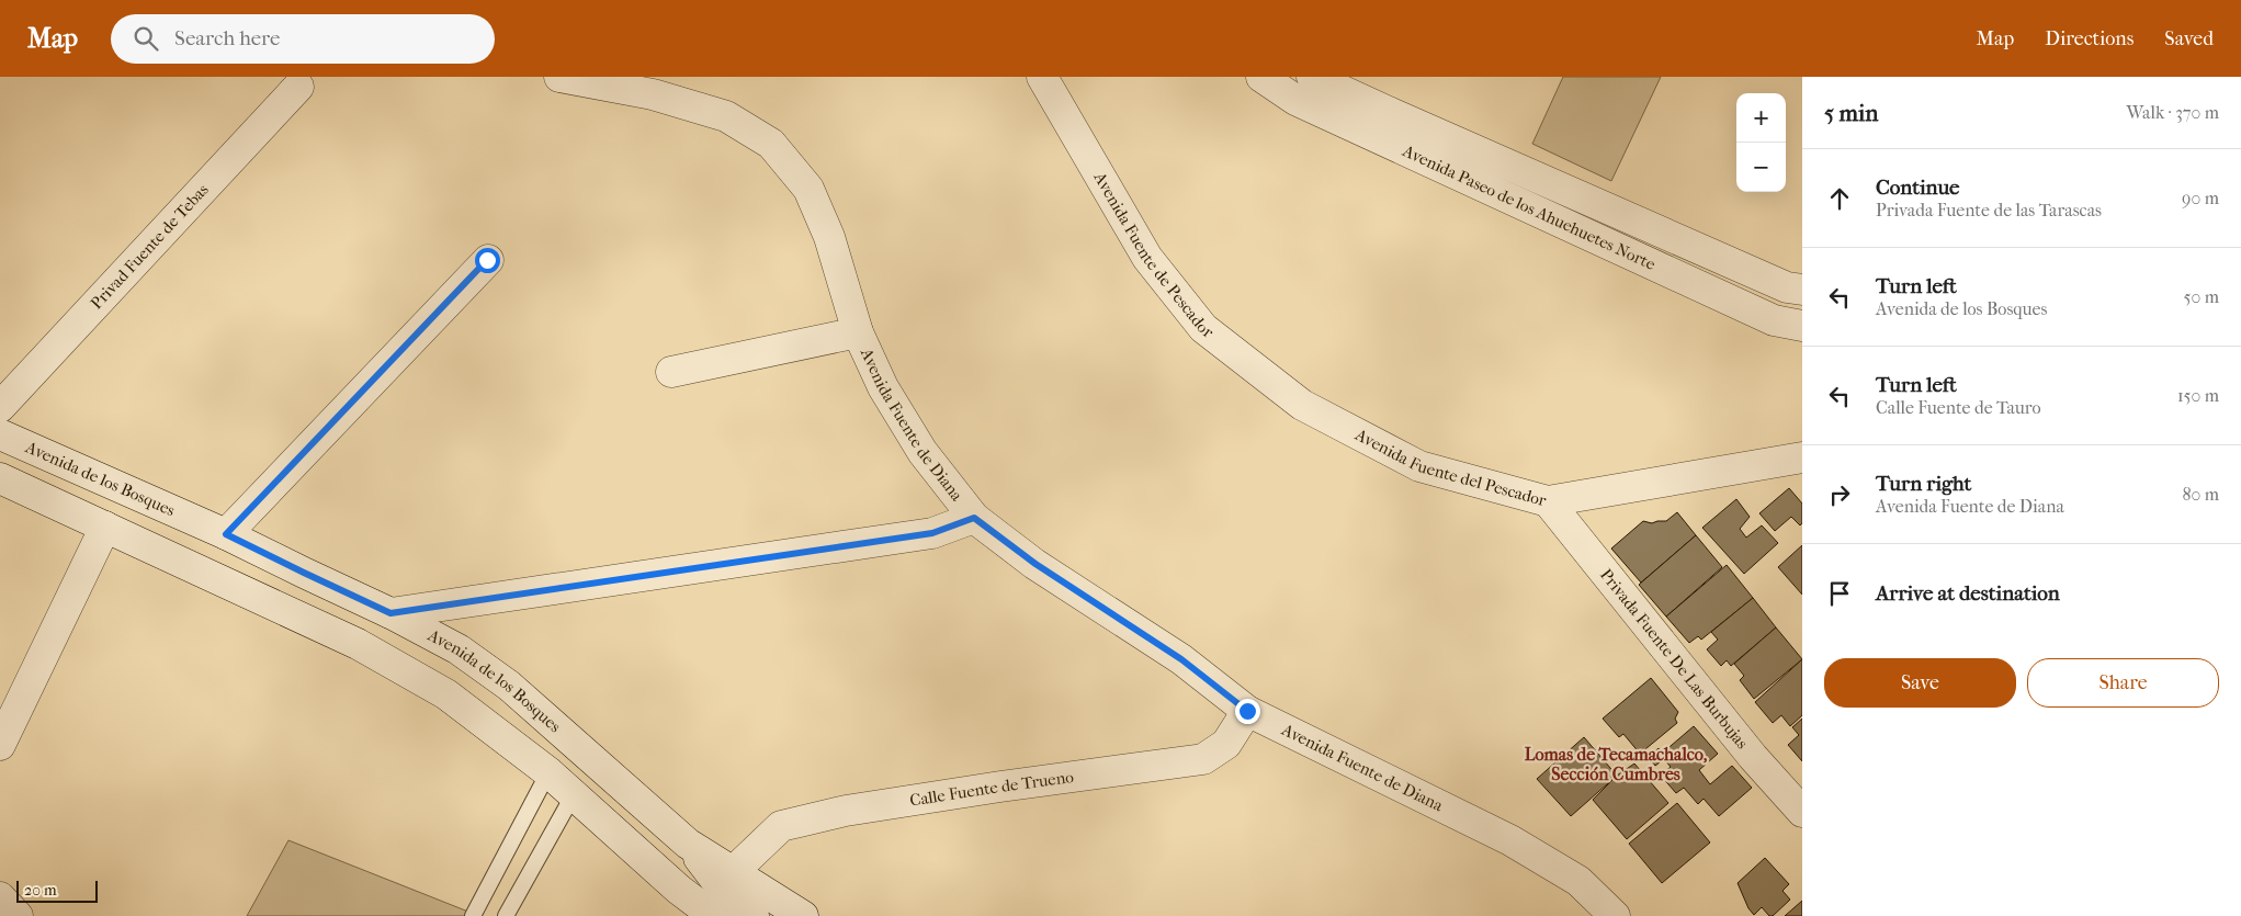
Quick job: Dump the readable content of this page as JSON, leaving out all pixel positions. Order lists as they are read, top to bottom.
{
  "streets": {
    "street": [
      "Avenida Paseo de los Ahuehuetes Norte",
      "Privad Fuente de Tebas",
      "Avenida Fuente de Pescador",
      "Avenida Fuente de Diana",
      "Avenida Fuente del Pescador",
      "Avenida de los Bosques",
      "Privada Fuente De Las Burbujas",
      "Calle Fuente de Trueno"
    ]
  },
  "crossings": [
    ["Avenida Fuente de Pescador", "Avenida Fuente del Pescador"],
    ["Avenida Fuente de Diana", "Calle Fuente de Trueno"],
    ["Avenida Fuente del Pescador", "Privada Fuente De Las Burbujas"],
    ["Avenida de los Bosques", "Calle Fuente de Trueno"]
  ],
  "districts": ["Lomas de Tecamachalco, Sección Cumbres"],
  "scale_bar": "20 m",
  "page": {
    "header": "Map",
    "search": "Search here",
    "nav": ["Map", "Directions", "Saved"],
    "heading": ["5 min", "Walk · 370 m"],
    "map_buttons": ["+", "−"],
    "list": [
      ["Continue", "Privada Fuente de las Tarascas", "90 m"],
      ["Turn left", "Avenida de los Bosques", "50 m"],
      ["Turn left", "Calle Fuente de Tauro", "150 m"],
      ["Turn right", "Avenida Fuente de Diana", "80 m"],
      "Arrive at destination"
    ],
    "buttons": ["Save", "Share"],
    "scale": "20 m"
  }
}
